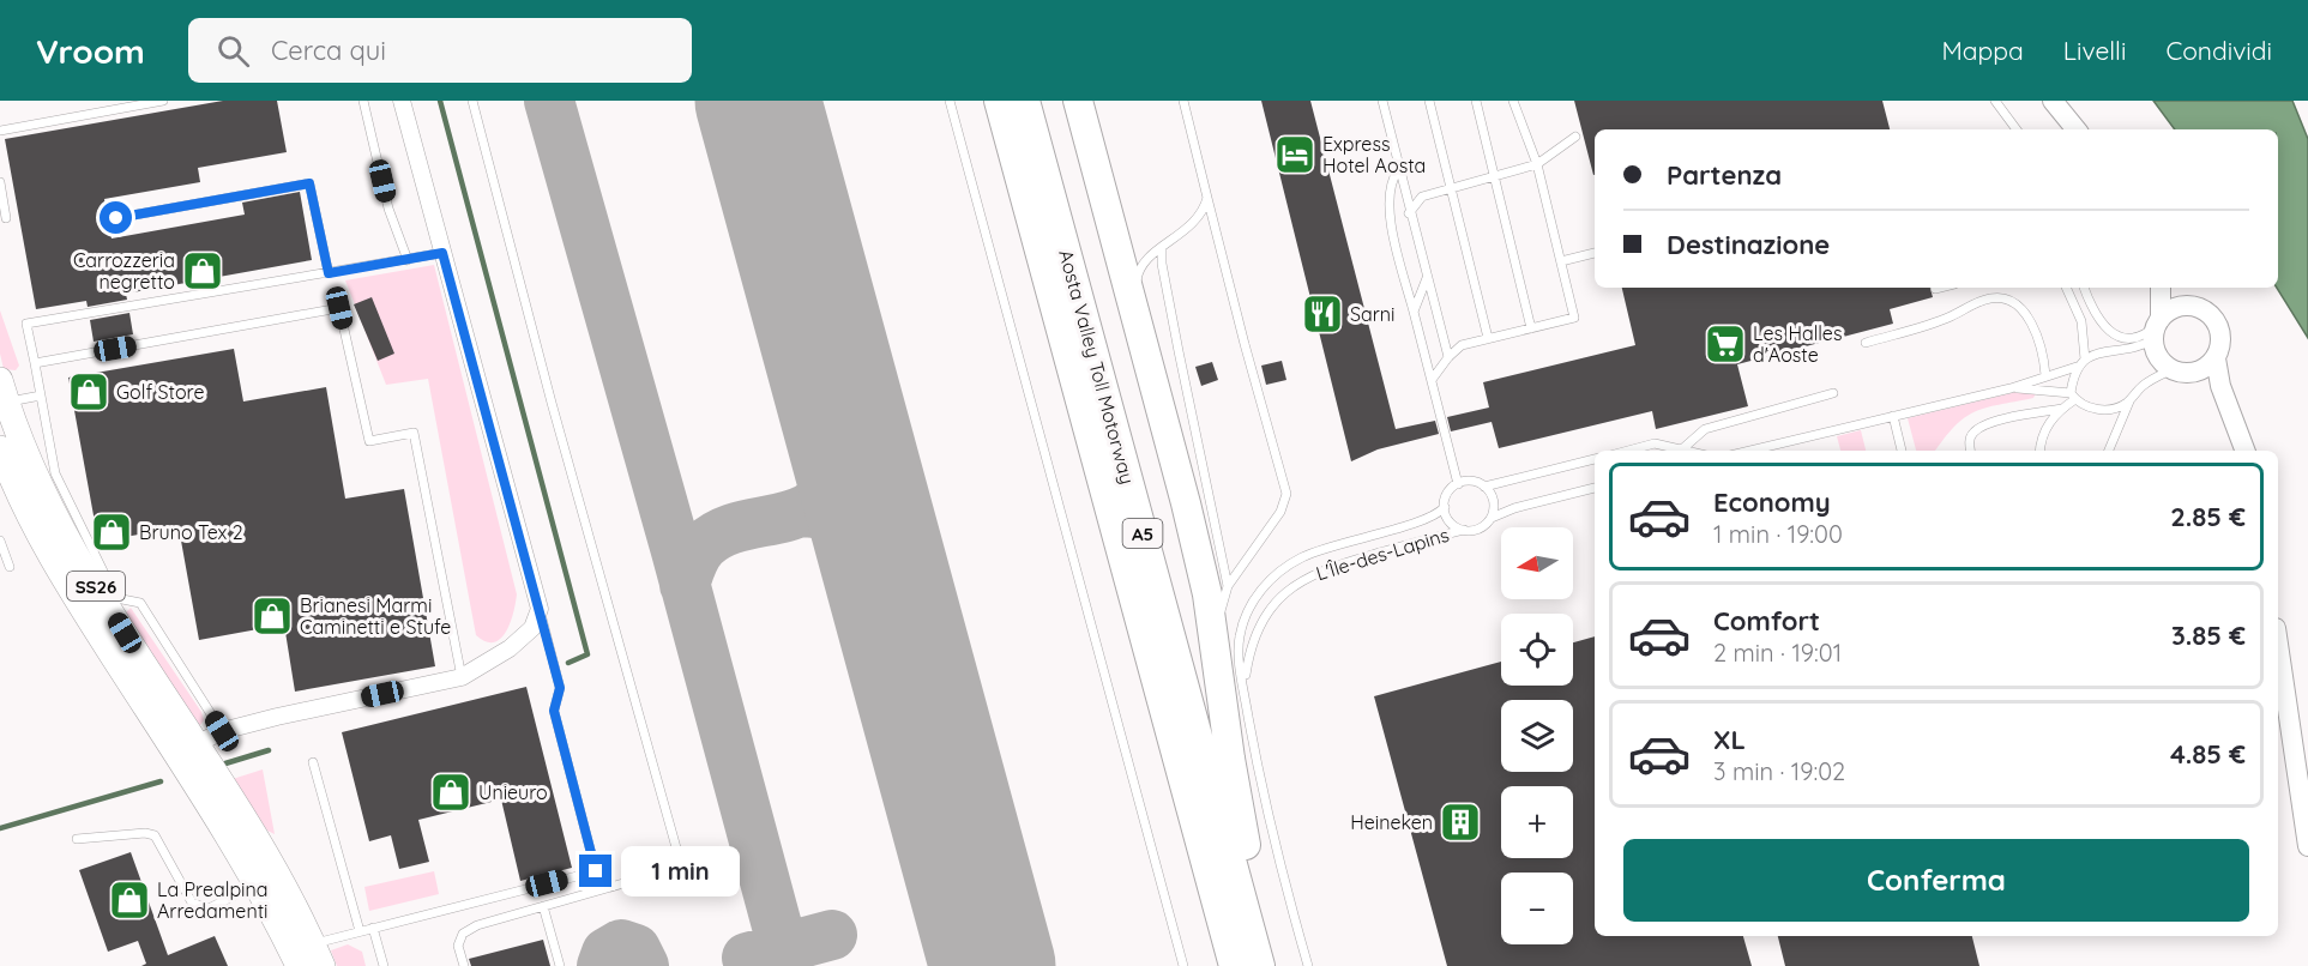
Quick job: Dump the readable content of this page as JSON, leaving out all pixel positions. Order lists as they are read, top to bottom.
{
  "streets": {
    "highway": ["Aosta Valley Toll Motorway", "A5"],
    "main road": ["SS26"],
    "lane": ["L'Île-des-Lapins"]
  },
  "places": {
    "hotel": ["Express Hotel Aosta"],
    "shop": [
      "Carrozzeria negretto",
      "Golf Store",
      "Bruno Tex 2",
      "Brianesi Marmi Caminetti e Stufe",
      "Unieuro",
      "La Prealpina Arredamenti"
    ],
    "restaurant": ["Sarni"],
    "supermarket": ["Les Halles d'Aoste"],
    "building": ["Heineken"]
  },
  "north": "left",
  "page": {
    "header": "Vroom",
    "search": "Cerca qui",
    "nav": ["Mappa", "Livelli", "Condividi"],
    "banner": ["Partenza", "Destinazione"],
    "list": [
      {
        "name": "Economy",
        "note": "1 min · 19:00",
        "value": "2.85 €"
      },
      {
        "name": "Comfort",
        "note": "2 min · 19:01",
        "value": "3.85 €"
      },
      {
        "name": "XL",
        "note": "3 min · 19:02",
        "value": "4.85 €"
      }
    ],
    "map_buttons": ["+", "−"],
    "buttons": "Conferma",
    "bubble": "1 min"
  }
}
